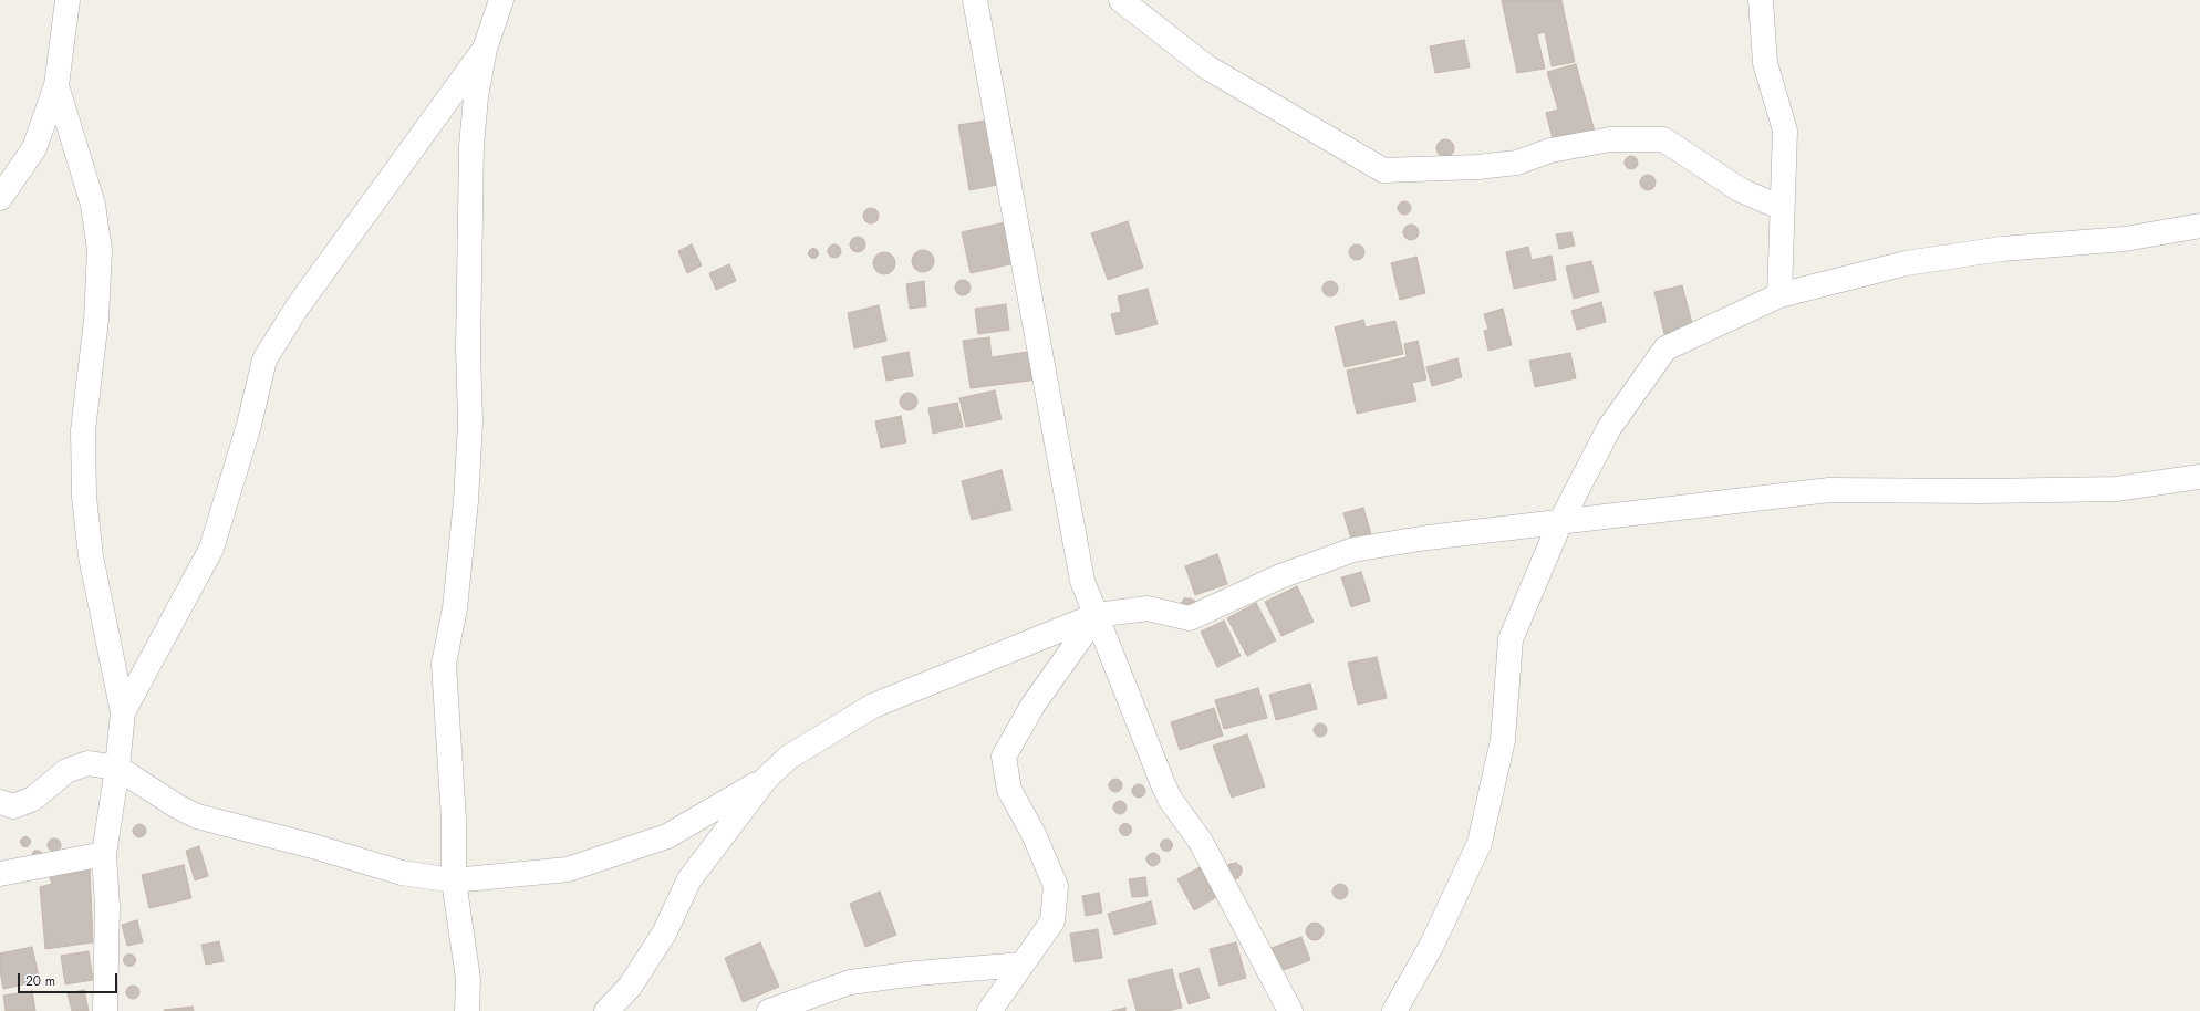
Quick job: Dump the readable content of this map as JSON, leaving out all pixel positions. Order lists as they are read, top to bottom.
{
  "scale_bar": "20 m"
}
